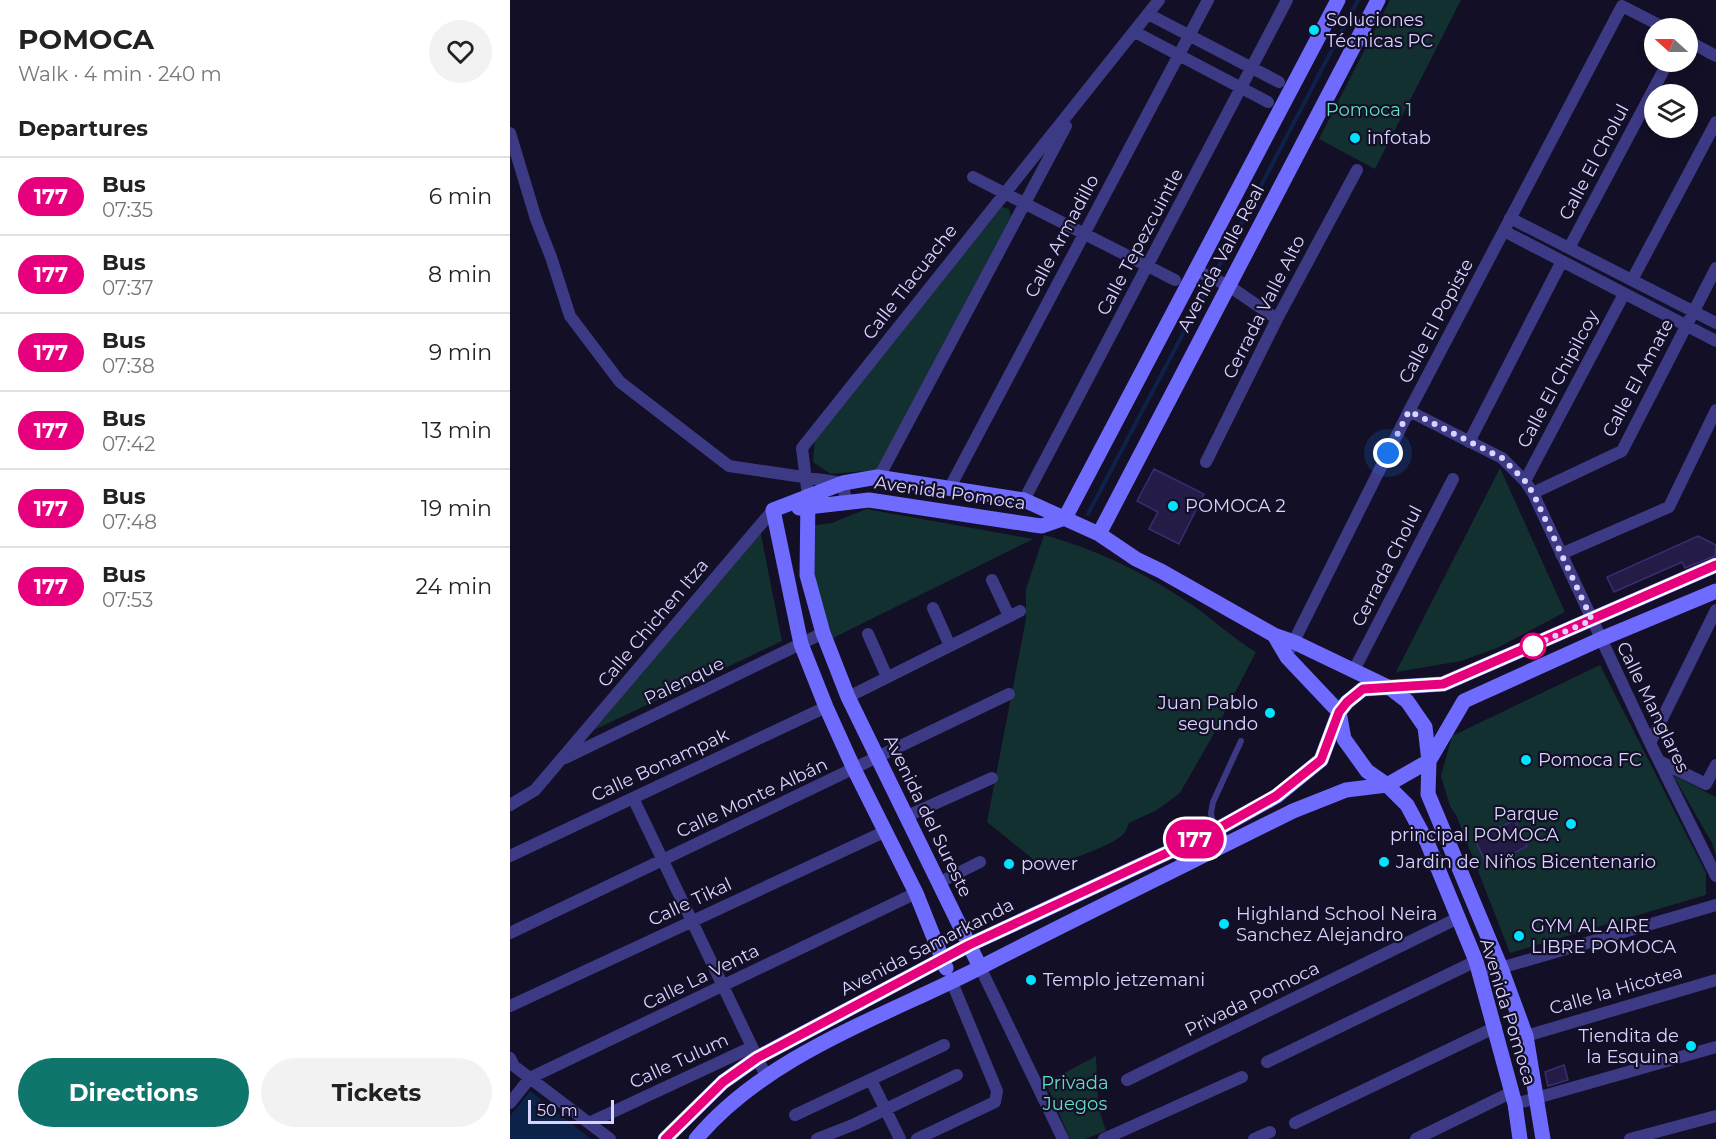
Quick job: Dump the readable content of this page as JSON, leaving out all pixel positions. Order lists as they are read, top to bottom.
{
  "streets": {
    "street": [
      "Calle El Cholul",
      "Calle Armadillo",
      "Calle Tepezcuintle",
      "Avenida Valle Real",
      "Calle Tlacuache",
      "Cerrada Valle Alto",
      "Calle El Popiste",
      "Calle El Amate",
      "Calle El Chipilcoy",
      "Avenida Pomoca",
      "Cerrada Cholul",
      "Calle Chichen Itza",
      "Palenque",
      "Calle Manglares",
      "Calle Bonampak",
      "Calle Monte Albán",
      "Avenida del Sureste",
      "Calle Tikal",
      "Avenida Samarkanda",
      "Calle La Venta",
      "Calle la Hicotea",
      "Privada Pomoca",
      "Calle Tulum"
    ]
  },
  "crossings": [
    ["Calle Armadillo", "Avenida Pomoca"],
    ["Calle Tepezcuintle", "Avenida Pomoca"],
    ["Avenida Valle Real", "Avenida Pomoca"],
    ["Calle Tlacuache", "Avenida Pomoca"],
    ["Calle Tlacuache", "Avenida del Sureste"],
    ["Calle El Popiste", "Avenida Pomoca"],
    ["Calle El Popiste", "Calle Manglares"],
    ["Calle El Amate", "Calle Manglares"],
    ["Calle El Chipilcoy", "Calle Manglares"],
    ["Avenida Pomoca", "Cerrada Cholul"],
    ["Avenida Pomoca", "Calle Chichen Itza"],
    ["Avenida Pomoca", "Avenida del Sureste"],
    ["Avenida Pomoca", "Avenida Samarkanda"],
    ["Avenida Pomoca", "Calle la Hicotea"],
    ["Avenida Pomoca", "Privada Pomoca"],
    ["Calle Chichen Itza", "Palenque"],
    ["Palenque", "Avenida del Sureste"],
    ["Calle Manglares", "Avenida Samarkanda"],
    ["Calle Monte Albán", "Avenida del Sureste"],
    ["Avenida del Sureste", "Avenida Samarkanda"],
    ["Avenida Samarkanda", "Calle Tulum"]
  ],
  "parks": ["Pomoca 1", "Privada Juegos"],
  "places": [
    "Soluciones Técnicas PC",
    "infotab",
    "POMOCA 2",
    "Juan Pablo segundo",
    "Pomoca FC",
    "Parque principal POMOCA",
    "Jardin de Niños Bicentenario",
    "power",
    "Highland School Neira Sanchez Alejandro",
    "GYM AL AIRE LIBRE POMOCA",
    "Templo jetzemani",
    "Tiendita de la Esquina"
  ],
  "lines": ["bus line 177"],
  "scale_bar": "50 m",
  "north": "left",
  "page": {
    "heading": [
      ["POMOCA", "Walk · 4 min · 240 m"],
      "Departures"
    ],
    "on_map": "177",
    "list": [
      {
        "mark": "177",
        "name": "Bus",
        "note": "07:35",
        "value": "6 min"
      },
      {
        "mark": "177",
        "name": "Bus",
        "note": "07:37",
        "value": "8 min"
      },
      {
        "mark": "177",
        "name": "Bus",
        "note": "07:38",
        "value": "9 min"
      },
      {
        "mark": "177",
        "name": "Bus",
        "note": "07:42",
        "value": "13 min"
      },
      {
        "mark": "177",
        "name": "Bus",
        "note": "07:48",
        "value": "19 min"
      },
      {
        "mark": "177",
        "name": "Bus",
        "note": "07:53",
        "value": "24 min"
      }
    ],
    "buttons": ["Directions", "Tickets"],
    "scale": "50 m"
  }
}
